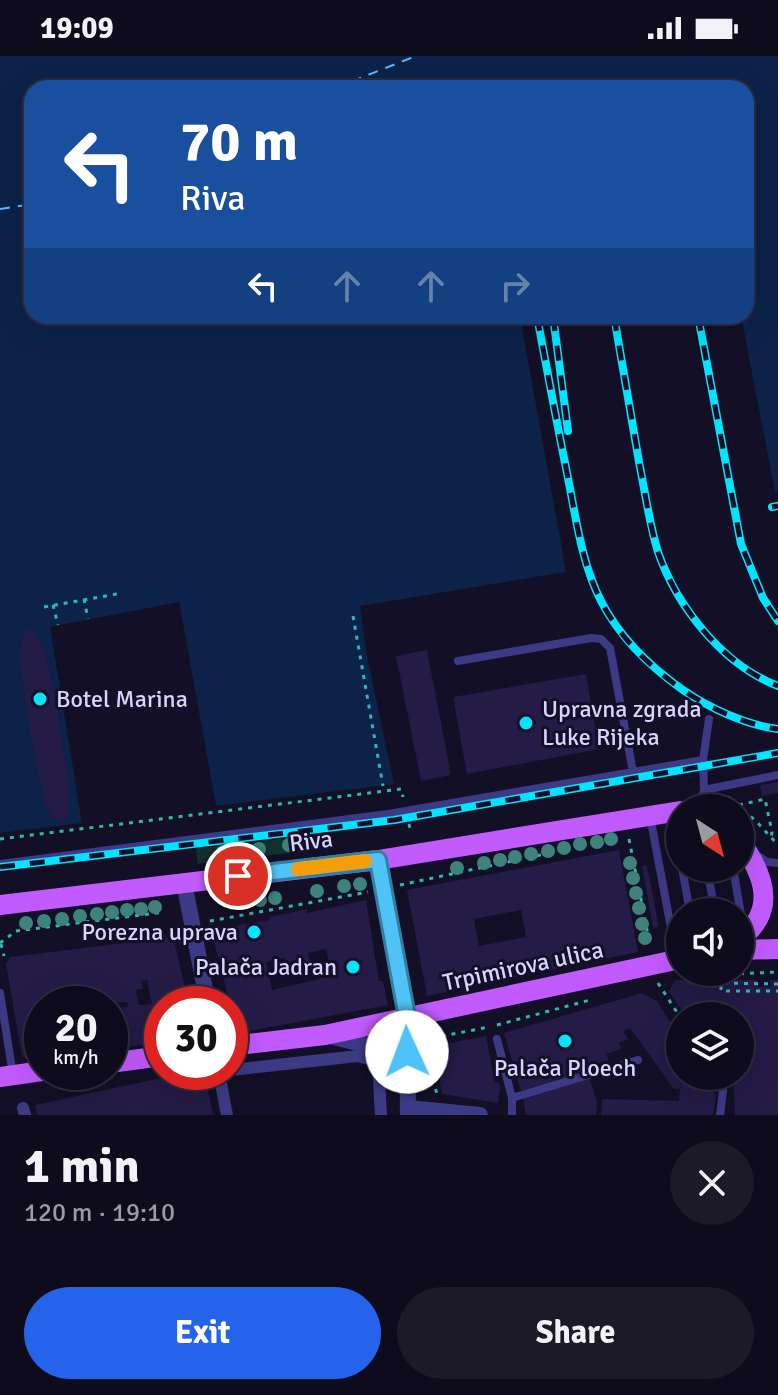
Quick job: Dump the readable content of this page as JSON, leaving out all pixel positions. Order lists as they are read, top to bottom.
{
  "streets": {
    "main road": ["Riva", "Trpimirova ulica"]
  },
  "places": [
    "Botel Marina",
    "Upravna zgrada Luke Rijeka",
    "Porezna uprava",
    "Palača Jadran",
    "Palača Ploech"
  ],
  "north": "bottom right",
  "page": {
    "status": "19:09",
    "turn": ["70 m", "Riva"],
    "speed": "20 km/h",
    "limit": "30",
    "heading": ["1 min", "120 m · 19:10"],
    "buttons": ["Exit", "Share"]
  }
}
